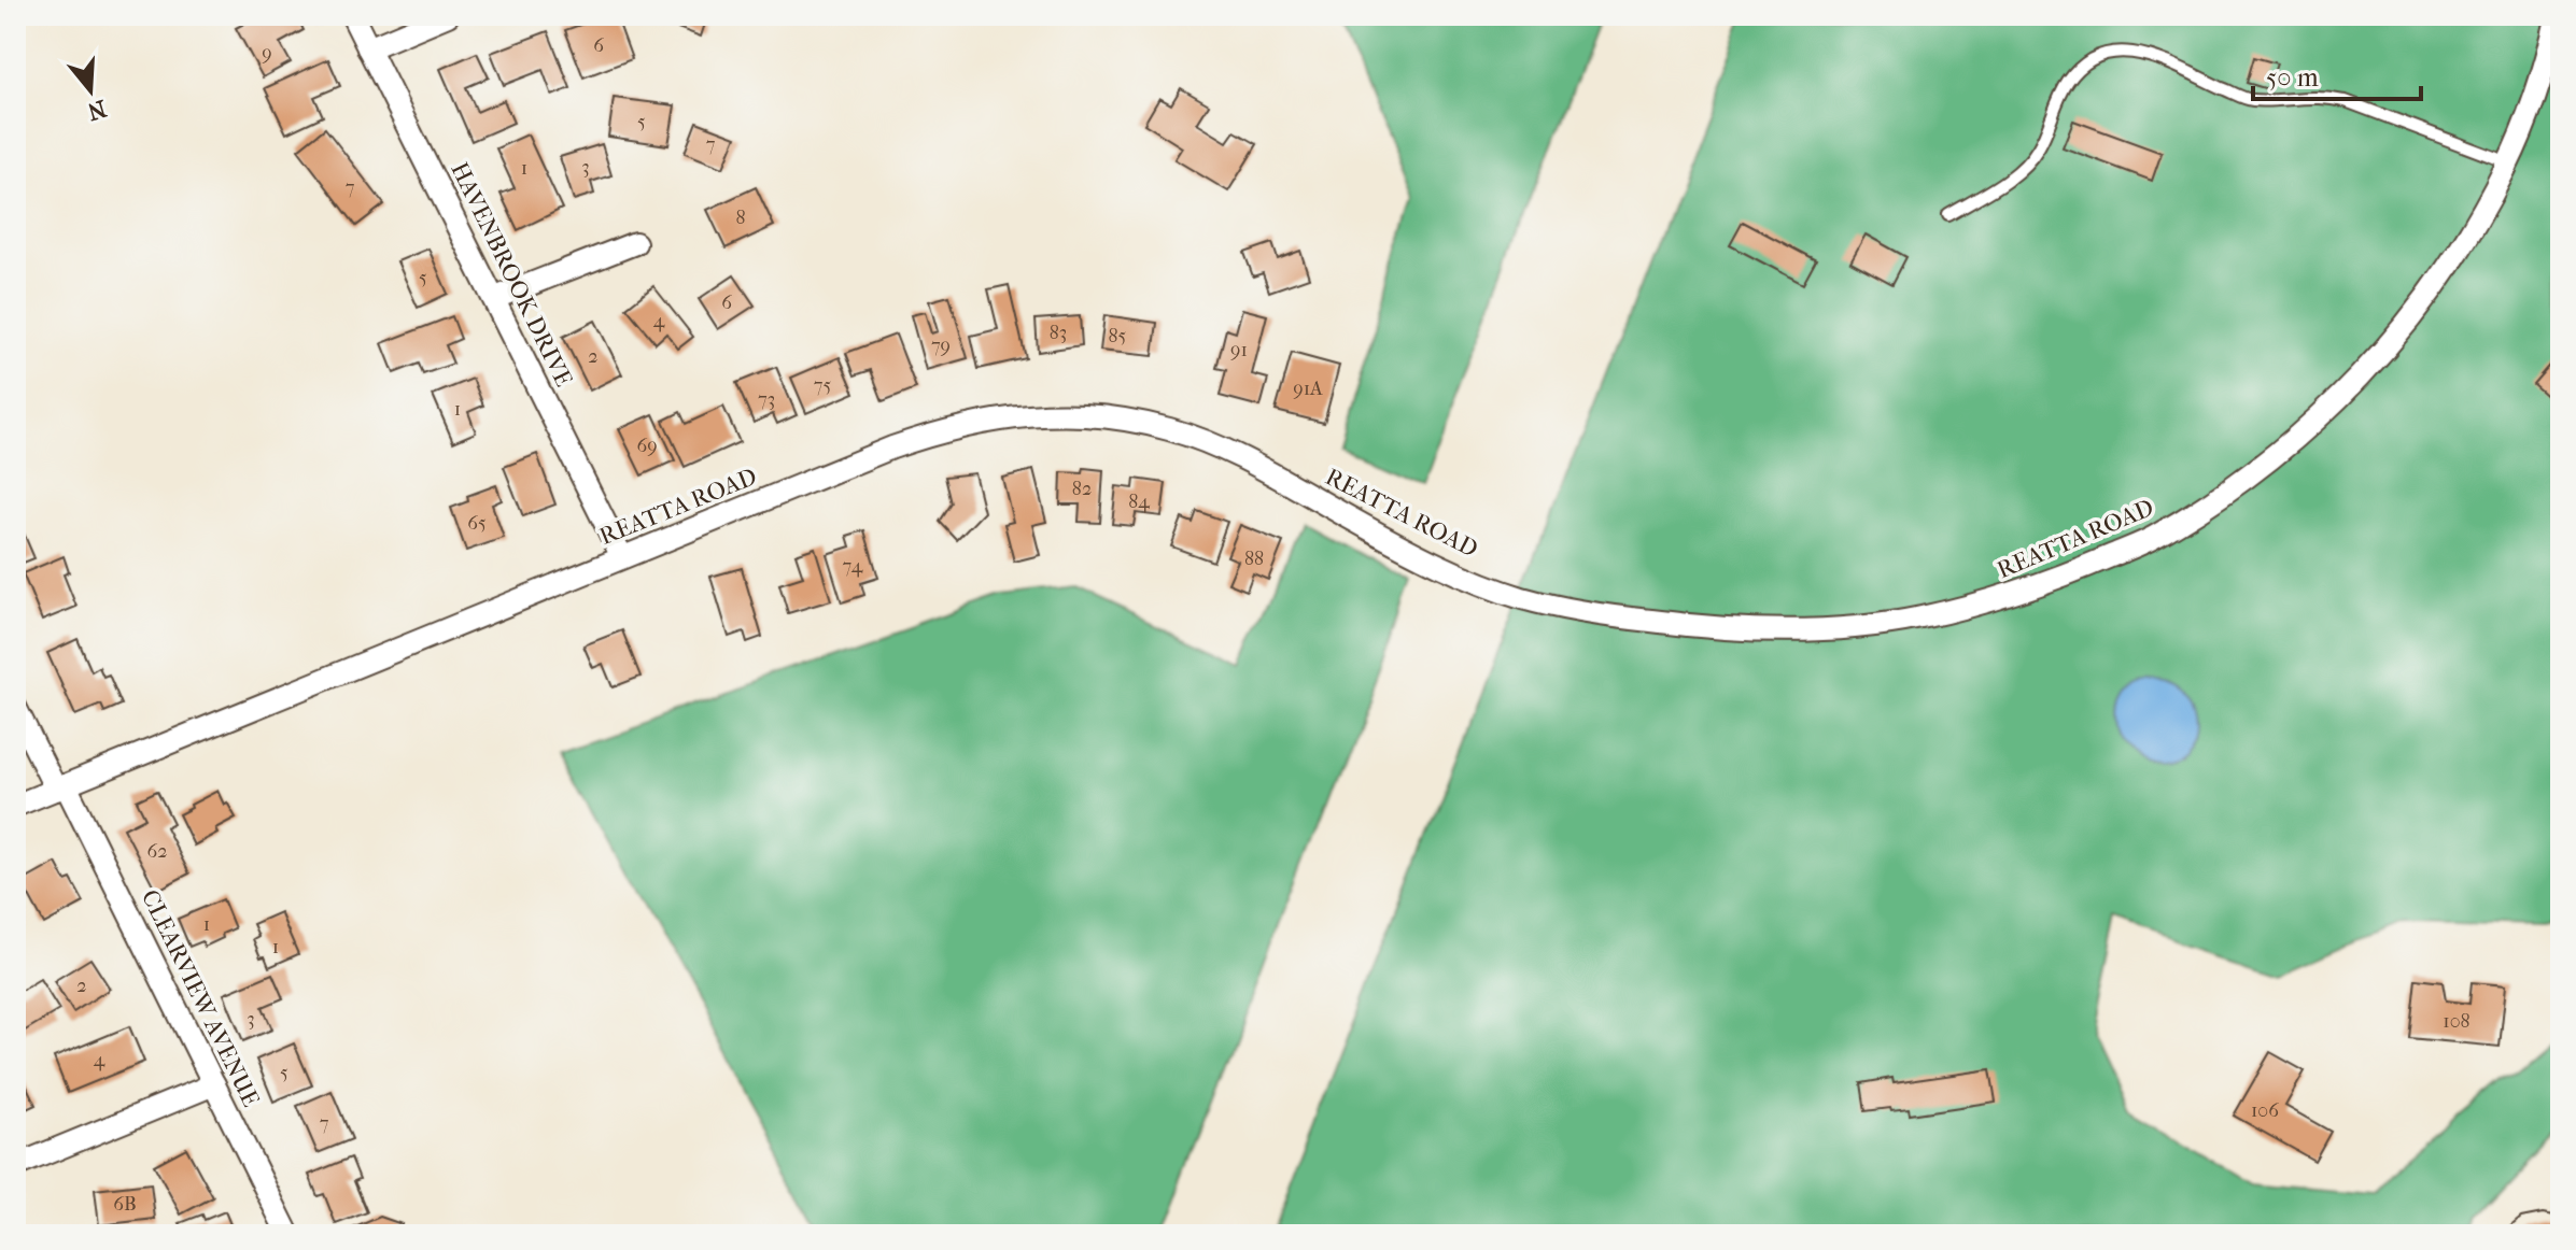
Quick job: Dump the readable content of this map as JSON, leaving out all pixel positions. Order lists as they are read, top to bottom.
{
  "streets": {
    "street": ["HAVENBROOK DRIVE", "REATTA ROAD", "CLEARVIEW AVENUE"]
  },
  "crossings": [
    ["HAVENBROOK DRIVE", "REATTA ROAD"],
    ["REATTA ROAD", "CLEARVIEW AVENUE"]
  ],
  "house_numbers": [
    "6",
    "9",
    "5",
    "7",
    "3",
    "1",
    "7",
    "8",
    "5",
    "6",
    "4",
    "83",
    "85",
    "79",
    "91",
    "2",
    "75",
    "91A",
    "73",
    "1",
    "69",
    "82",
    "84",
    "65",
    "88",
    "74",
    "62",
    "1",
    "1",
    "2",
    "3",
    "108",
    "4",
    "5",
    "106",
    "7",
    "6B"
  ],
  "scale_bar": "50 m",
  "north": "bottom"
}
